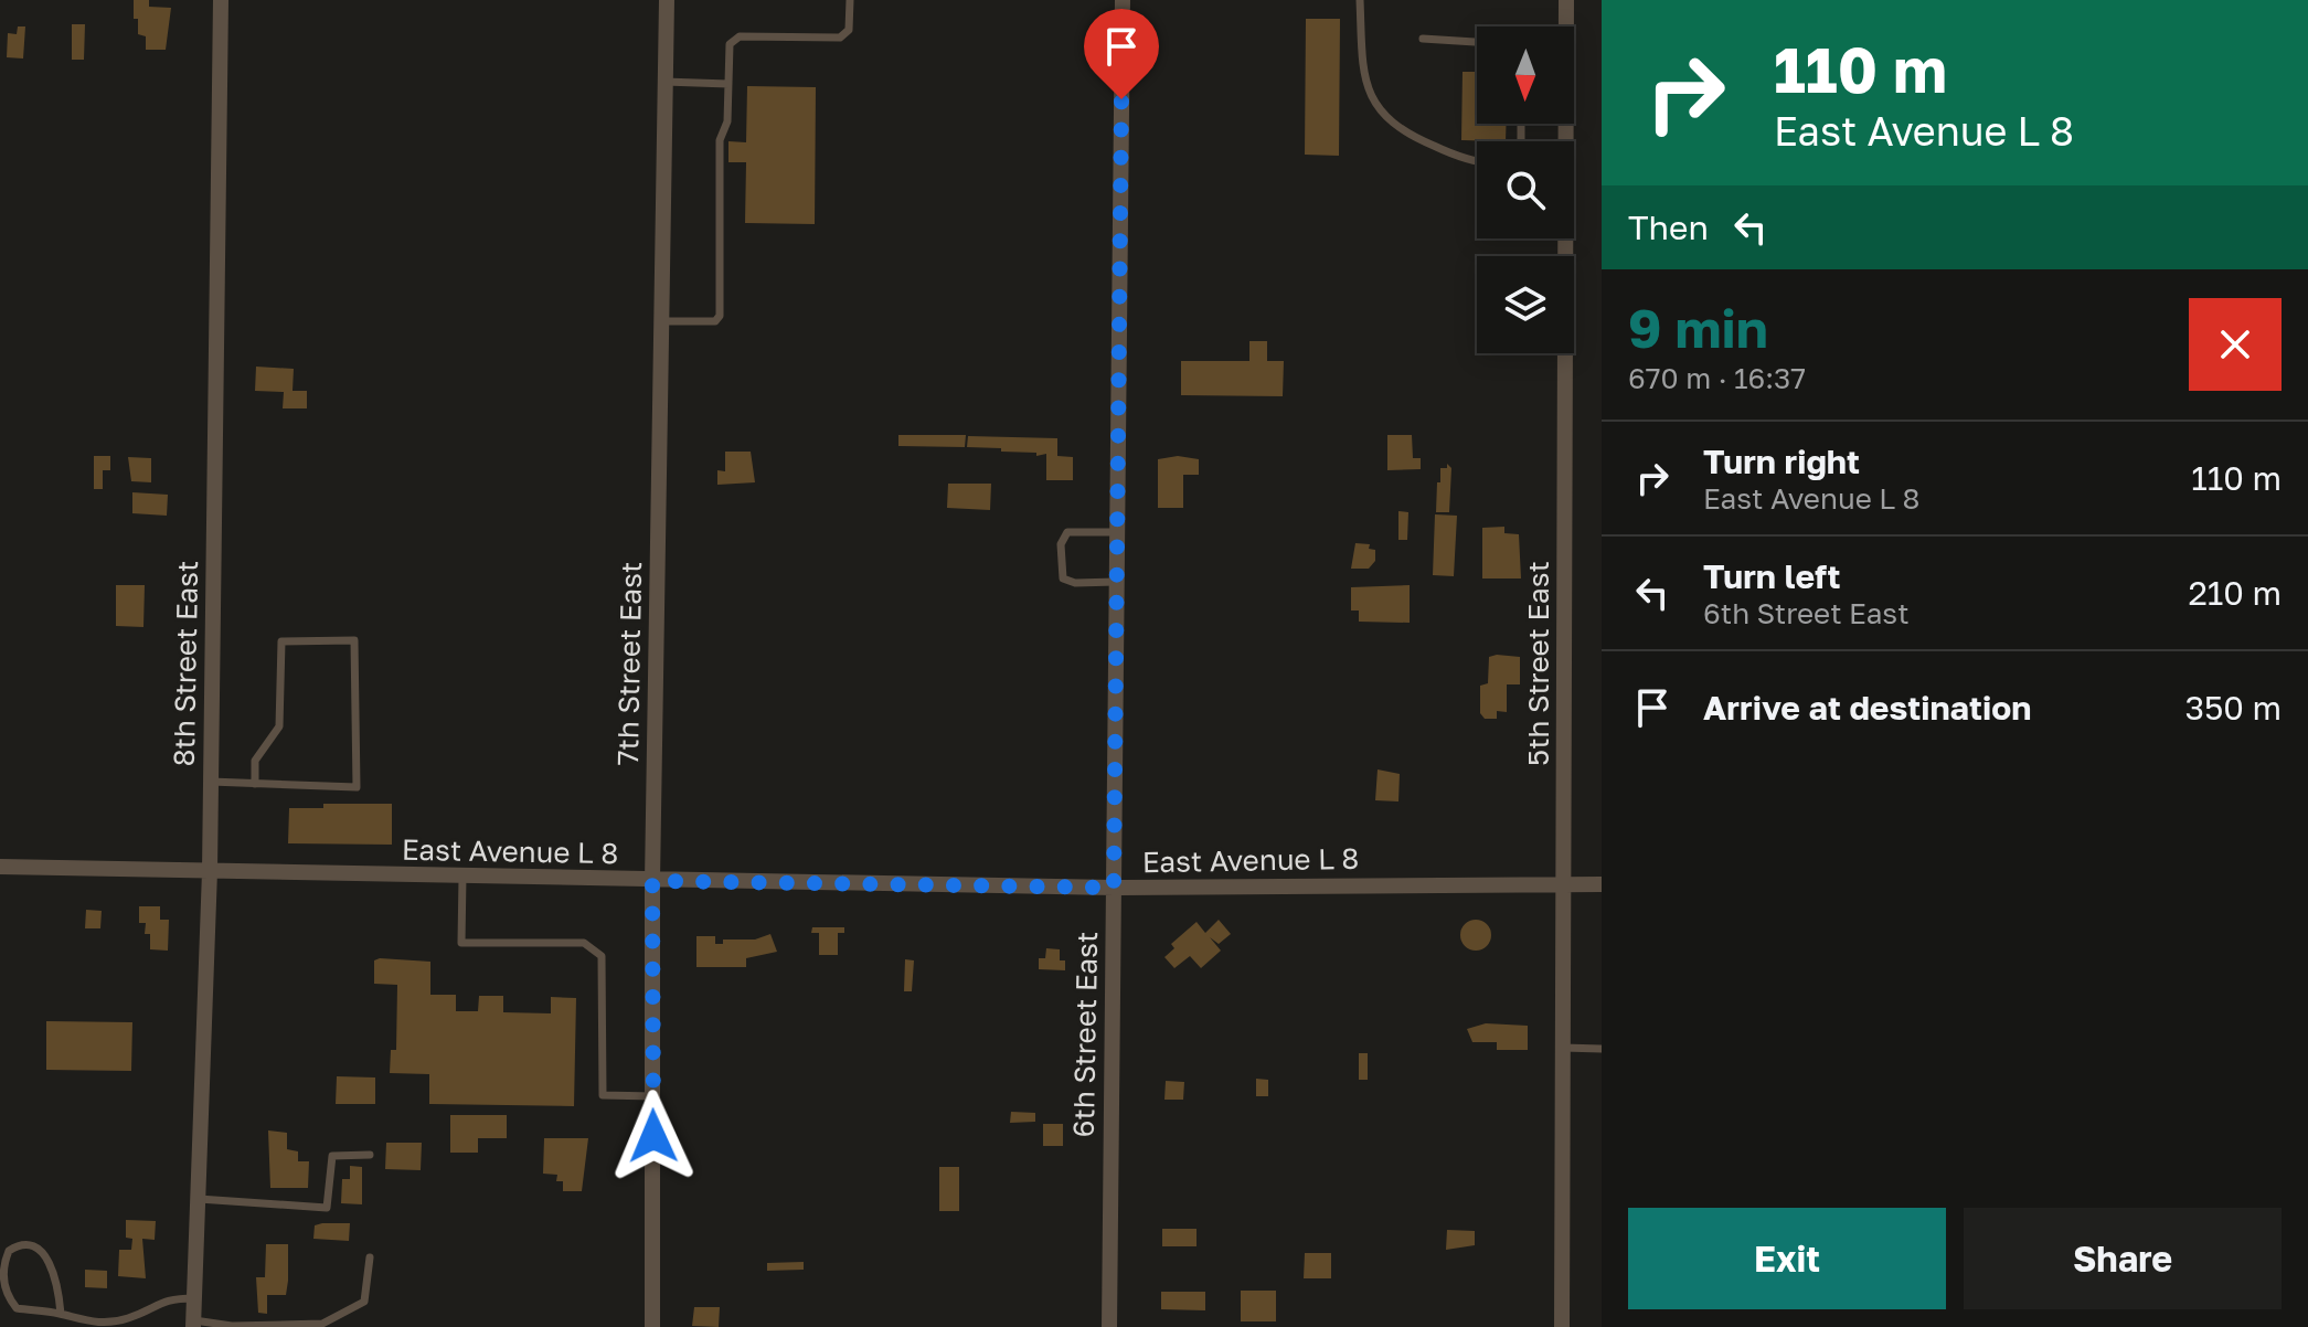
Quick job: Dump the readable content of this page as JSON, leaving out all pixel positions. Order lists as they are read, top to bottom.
{
  "streets": {
    "street": [
      "8th Street East",
      "7th Street East",
      "5th Street East",
      "East Avenue L 8",
      "6th Street East"
    ]
  },
  "crossings": [
    ["8th Street East", "East Avenue L 8"],
    ["7th Street East", "East Avenue L 8"],
    ["5th Street East", "East Avenue L 8"],
    ["East Avenue L 8", "6th Street East"]
  ],
  "north": "bottom",
  "page": {
    "turn": ["110 m", "East Avenue L 8"],
    "then": "Then",
    "heading": ["9 min", "670 m · 16:37"],
    "list": [
      {
        "name": "Turn right",
        "note": "East Avenue L 8",
        "value": "110 m"
      },
      {
        "name": "Turn left",
        "note": "6th Street East",
        "value": "210 m"
      },
      {
        "name": "Arrive at destination",
        "value": "350 m"
      }
    ],
    "buttons": ["Exit", "Share"]
  }
}
